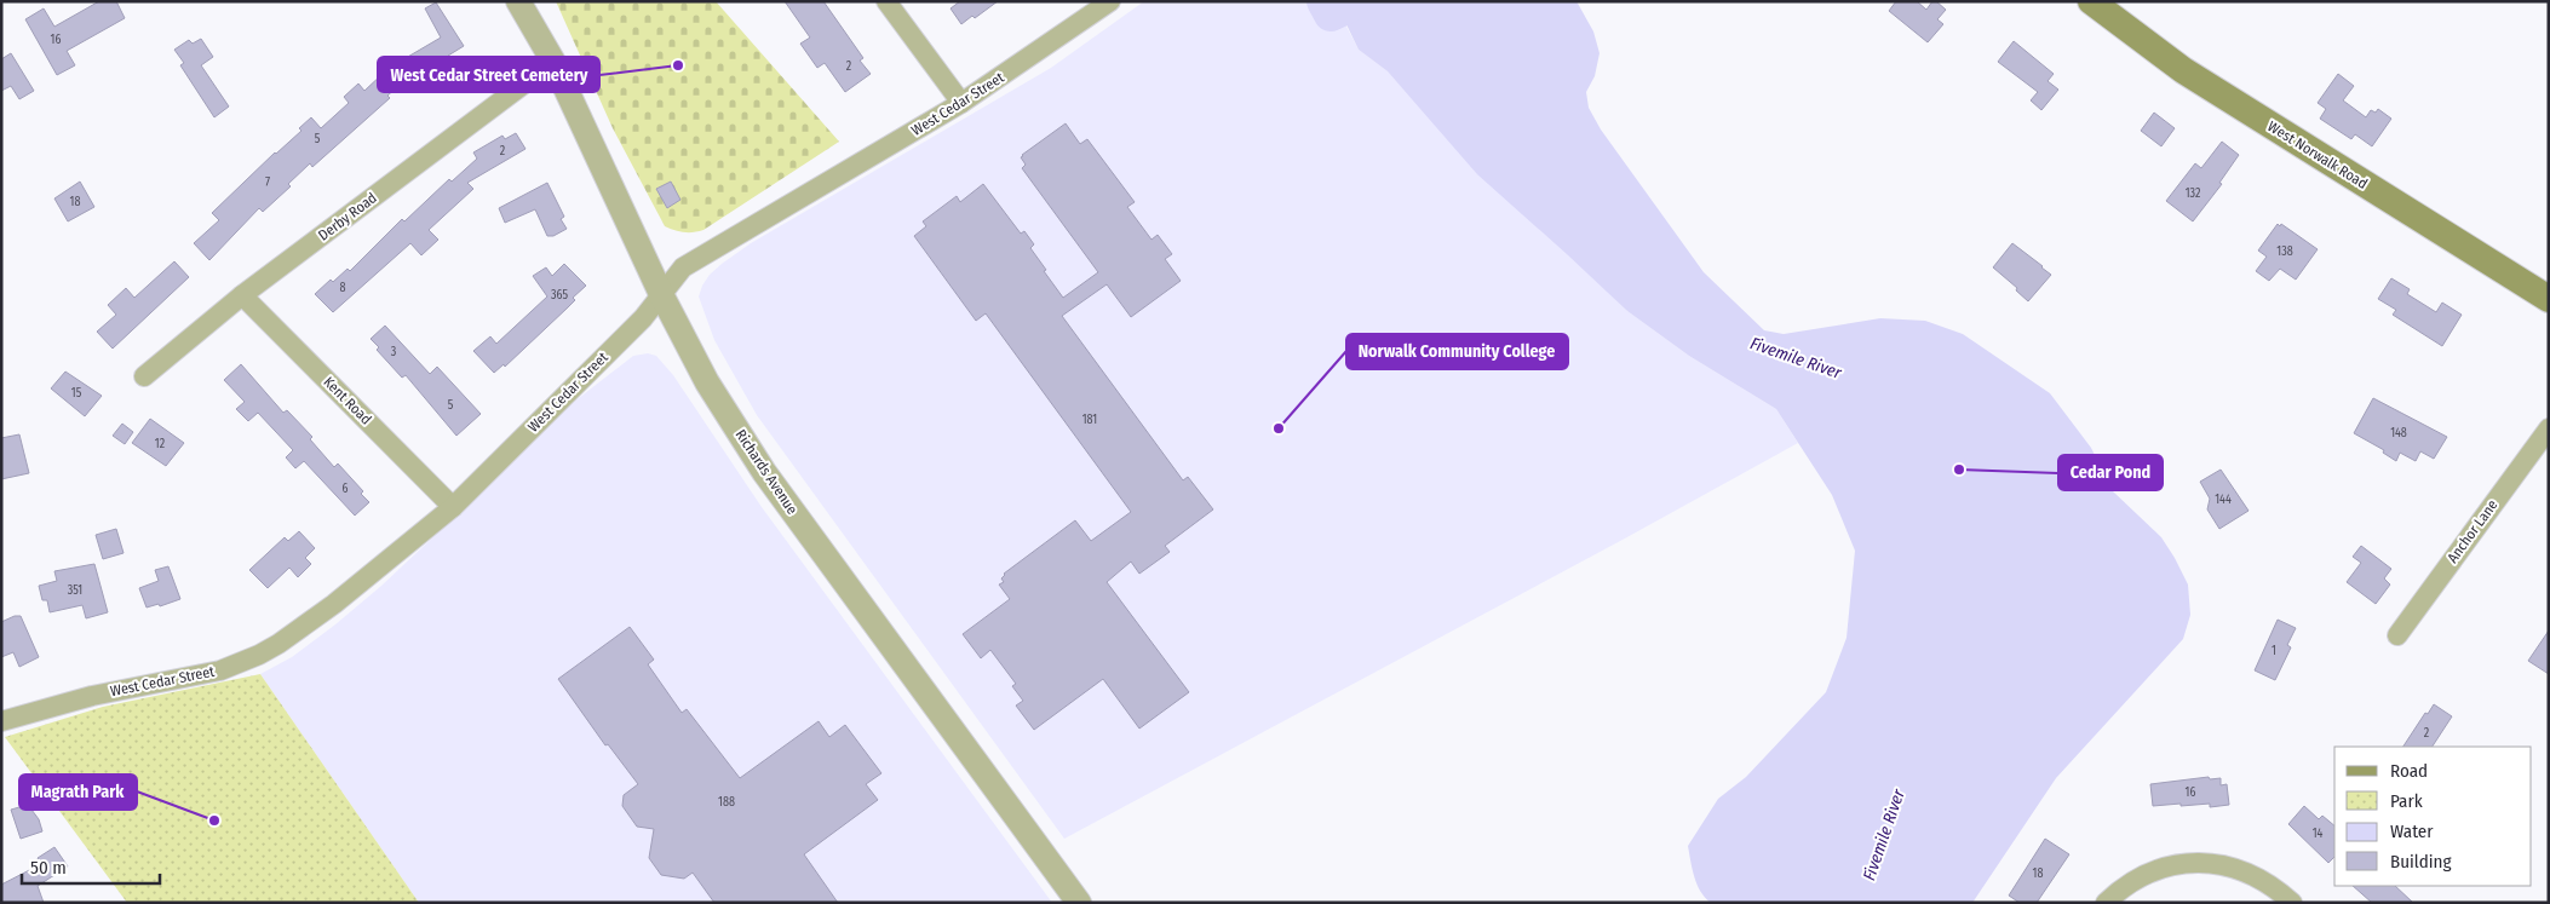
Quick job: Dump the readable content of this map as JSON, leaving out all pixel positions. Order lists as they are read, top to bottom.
{
  "streets": {
    "main road": ["West Norwalk Road"],
    "street": [
      "West Cedar Street",
      "Derby Road",
      "Kent Road",
      "Richards Avenue",
      "Anchor Lane"
    ]
  },
  "crossings": [
    ["West Cedar Street", "Kent Road"],
    ["West Cedar Street", "Richards Avenue"],
    ["Derby Road", "Kent Road"],
    ["Derby Road", "Richards Avenue"]
  ],
  "water": ["Fivemile River"],
  "places": [
    "West Cedar Street Cemetery",
    "Norwalk Community College",
    "Cedar Pond",
    "Magrath Park"
  ],
  "house_numbers": [
    "16",
    "2",
    "5",
    "2",
    "7",
    "132",
    "18",
    "138",
    "8",
    "365",
    "3",
    "15",
    "5",
    "181",
    "148",
    "12",
    "6",
    "144",
    "351",
    "1",
    "2",
    "16",
    "188",
    "14",
    "18"
  ],
  "legend": [
    "Road",
    "Park",
    "Water",
    "Building"
  ],
  "scale_bar": "50 m"
}
